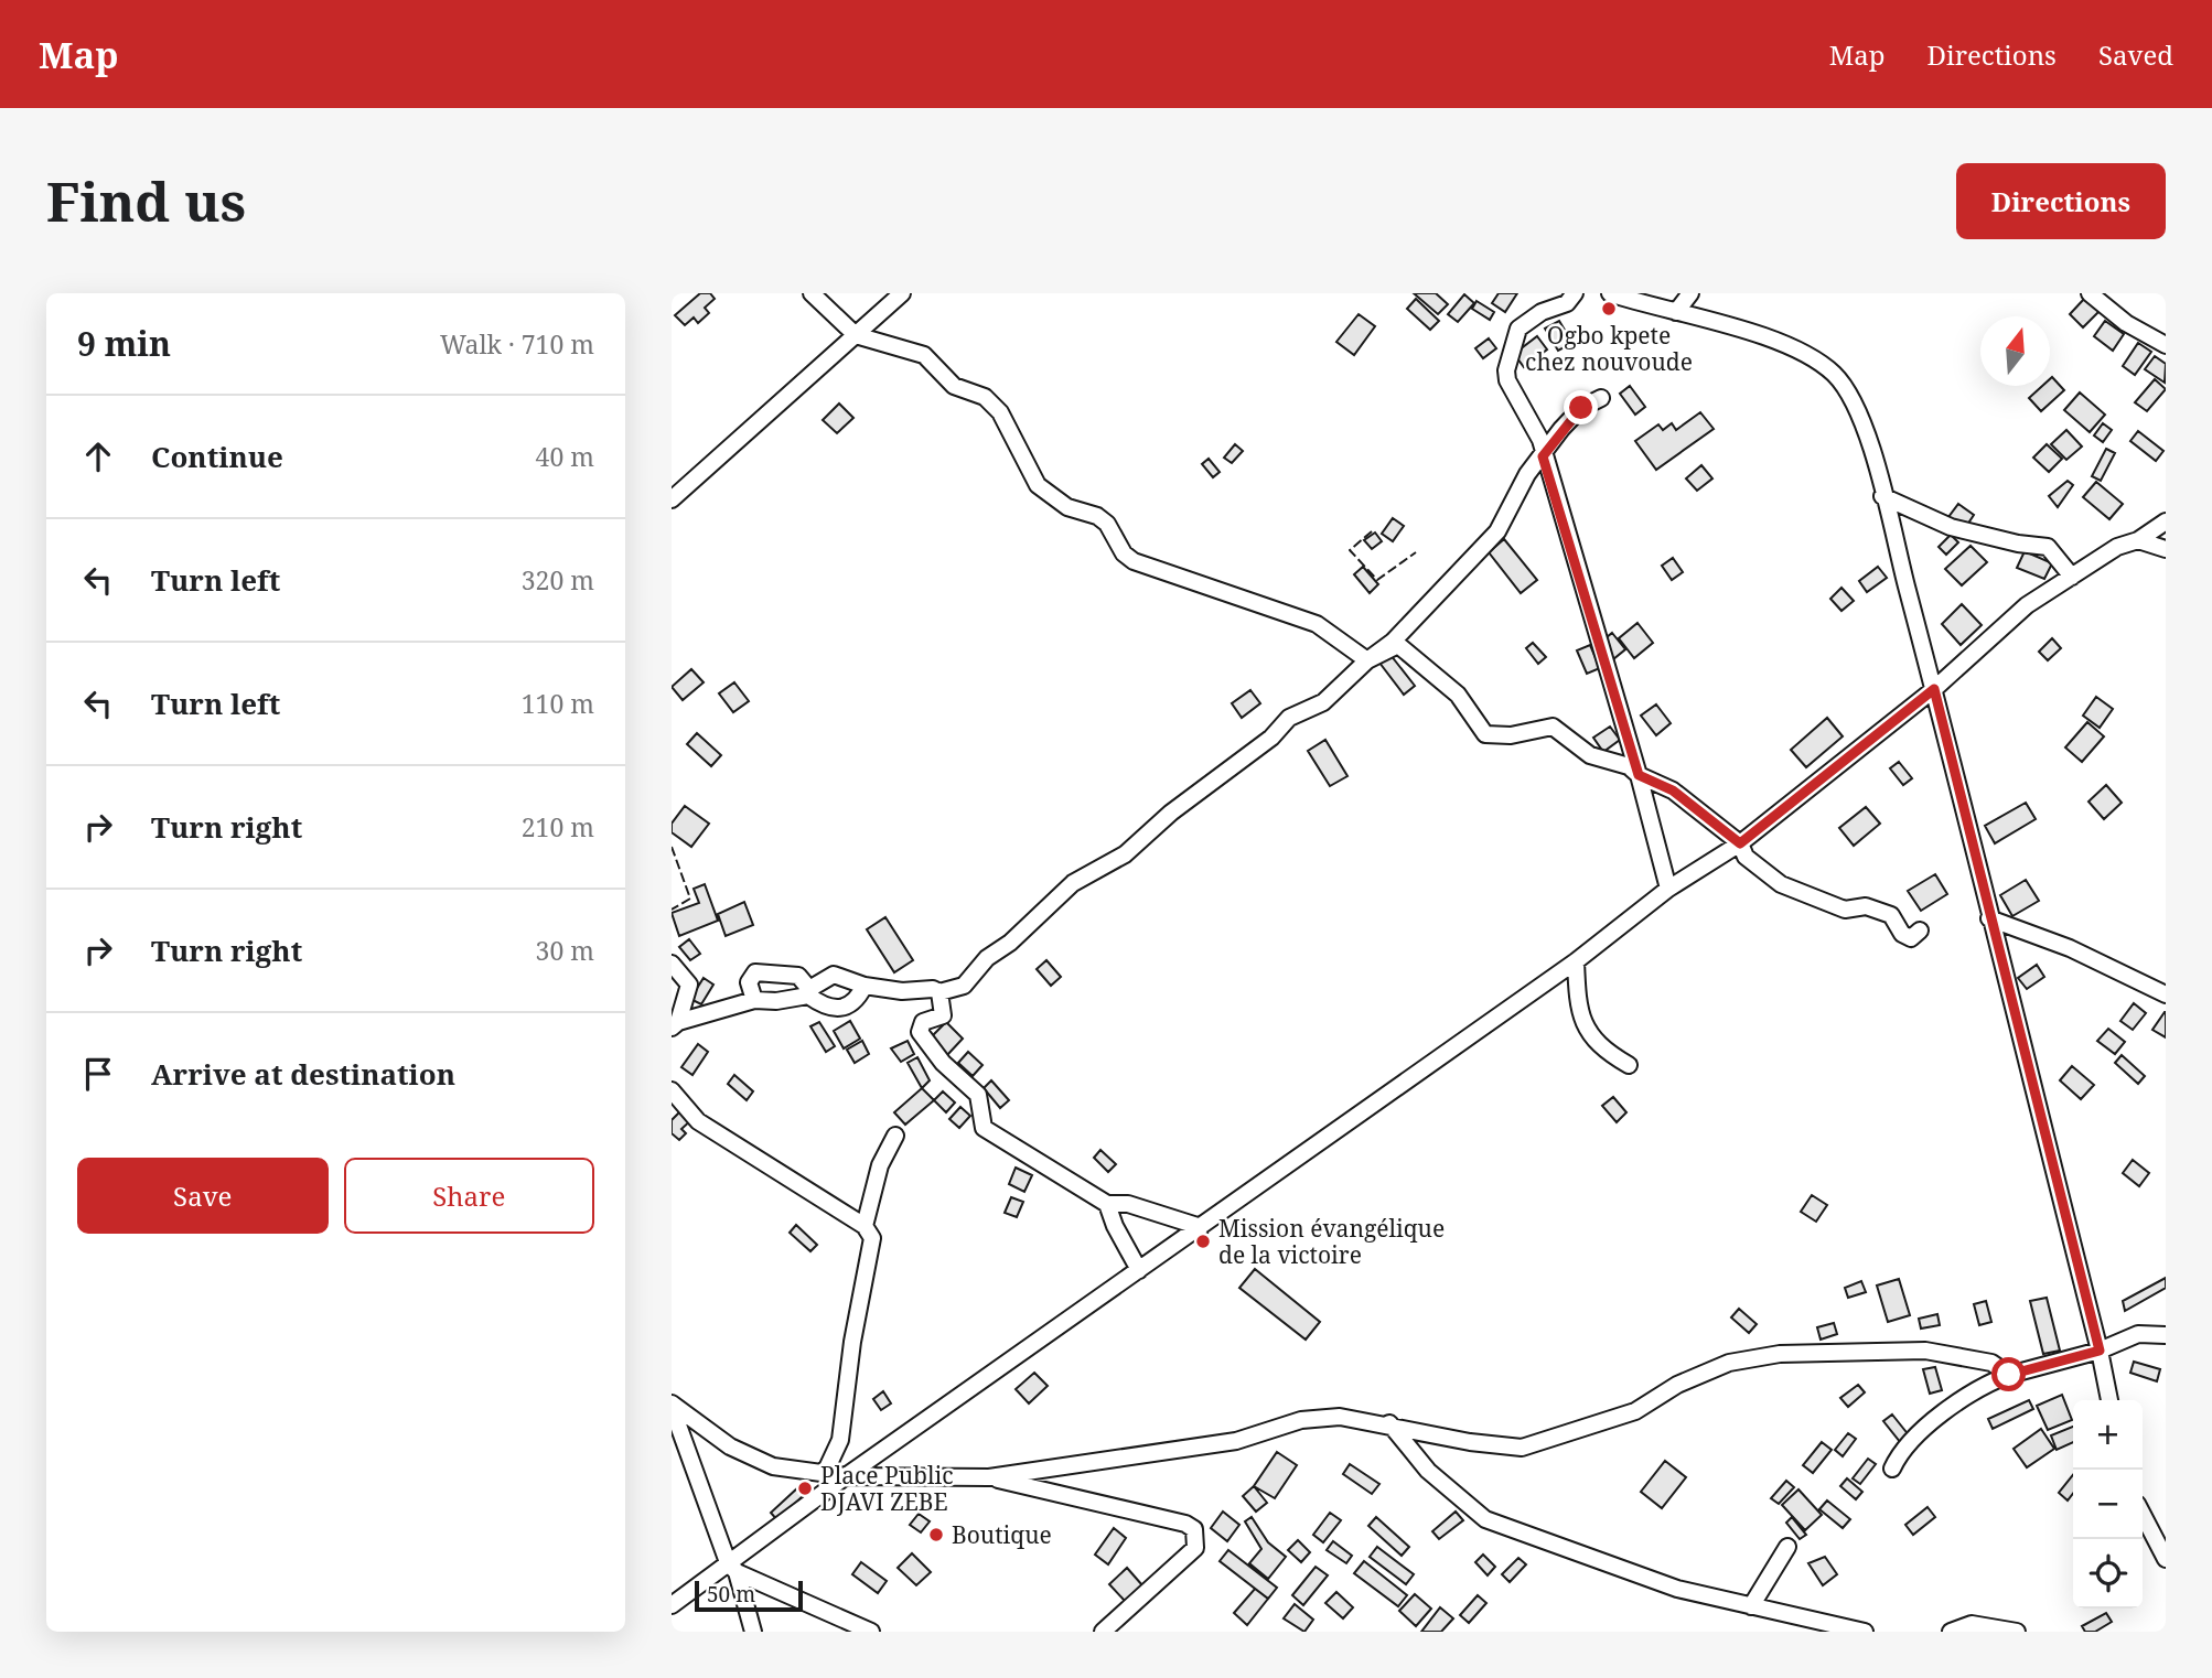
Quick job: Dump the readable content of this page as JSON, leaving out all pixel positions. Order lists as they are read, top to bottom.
{
  "places": [
    "Ogbo kpete chez nouvoude",
    "Mission évangélique de la victoire",
    "Place Public DJAVI ZEBE",
    "Boutique"
  ],
  "scale_bar": "50 m",
  "north": "top",
  "page": {
    "header": "Map",
    "nav": ["Map", "Directions", "Saved"],
    "buttons": [
      "Directions",
      ["Save", "Share"]
    ],
    "title": "Find us",
    "heading": ["9 min", "Walk · 710 m"],
    "list": [
      ["Continue", "40 m"],
      ["Turn left", "320 m"],
      ["Turn left", "110 m"],
      ["Turn right", "210 m"],
      ["Turn right", "30 m"],
      "Arrive at destination"
    ],
    "map_buttons": ["+", "−"],
    "scale": "50 m"
  }
}
